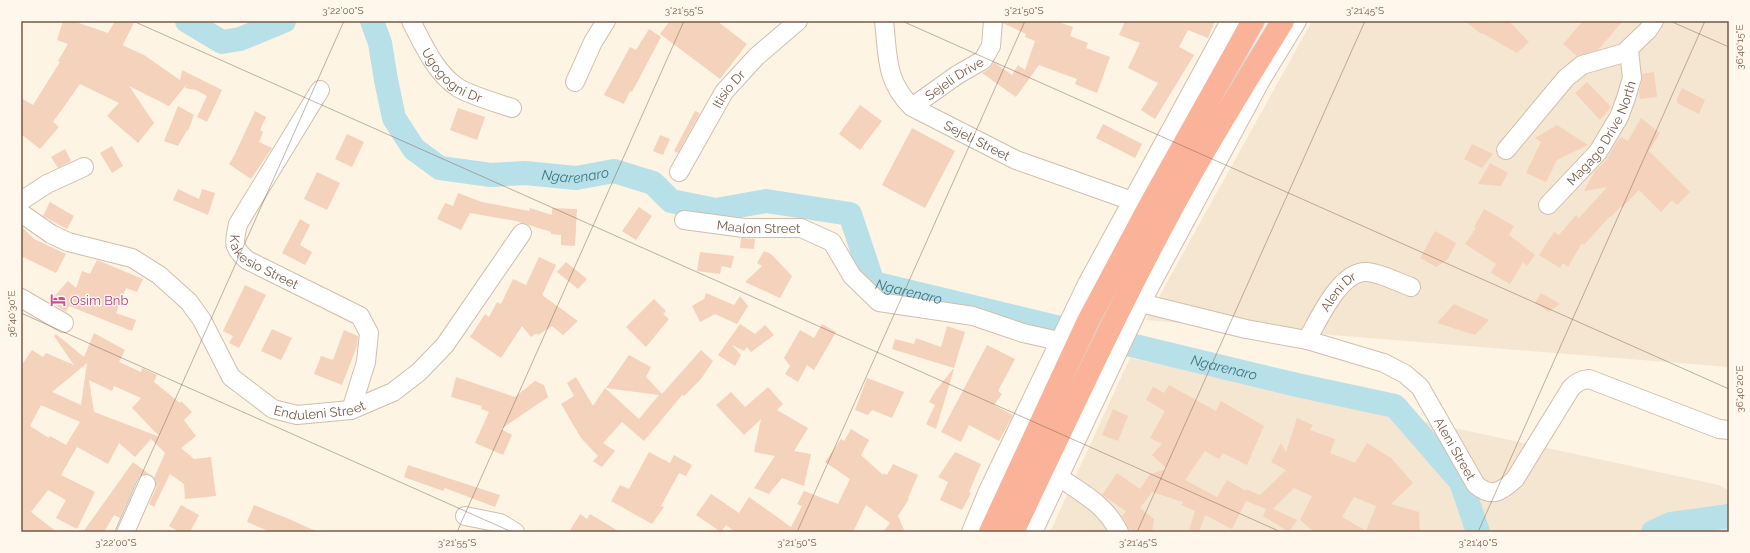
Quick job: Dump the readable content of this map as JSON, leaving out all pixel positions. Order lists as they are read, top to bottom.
{
  "streets": {
    "street": [
      "Ugogogni Dr",
      "Sejeli Drive",
      "Itisio Dr",
      "Magago Drive North",
      "Sejeli Street",
      "Maalon Street",
      "Kakesio Street",
      "Aleni Dr",
      "Enduleni Street",
      "Aleni Street"
    ]
  },
  "crossings": [
    ["Sejeli Drive", "Sejeli Street"],
    ["Kakesio Street", "Enduleni Street"],
    ["Aleni Dr", "Aleni Street"]
  ],
  "water": ["Ngarenaro"],
  "places": {
    "hotel": ["Osim Bnb"]
  },
  "coordinates": [
    "3°22'00\"S",
    "3°21'55\"S",
    "3°21'50\"S",
    "3°21'45\"S",
    "36°40'15\"E",
    "36°40'30\"E",
    "36°40'20\"E",
    "3°21'40\"S"
  ]
}
